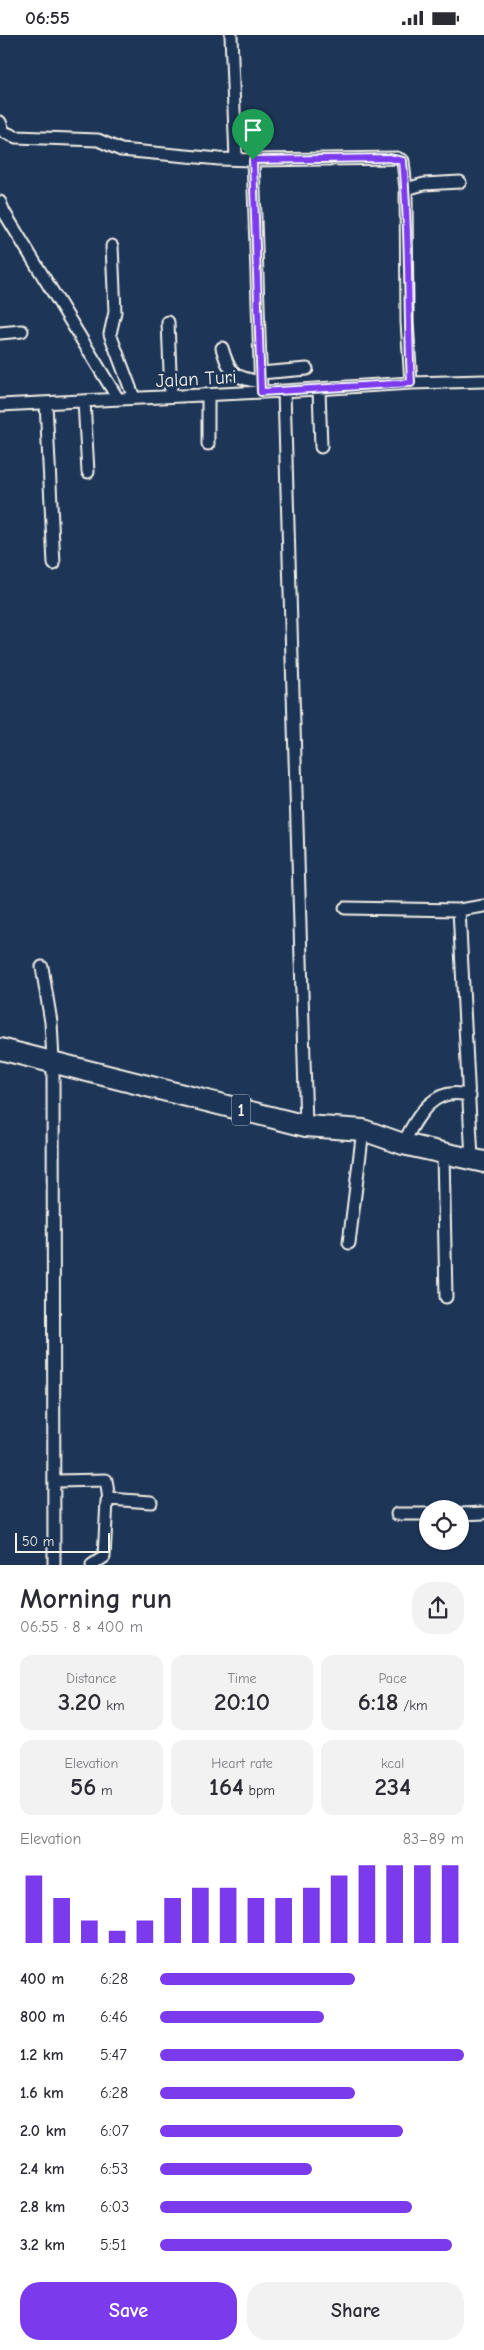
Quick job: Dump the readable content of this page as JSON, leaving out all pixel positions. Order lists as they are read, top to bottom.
{
  "streets": {
    "highway": ["1"],
    "street": ["Jalan Turi"]
  },
  "scale_bar": "50 m",
  "page": {
    "status": "06:55",
    "scale": "50 m",
    "heading": ["Morning run", "06:55 · 8 × 400 m"],
    "stats": [
      ["Distance", "3.20 km"],
      ["Time", "20:10"],
      ["Pace", "6:18 /km"],
      ["Elevation", "56 m"],
      ["Heart rate", "164 bpm"],
      ["kcal", "234"]
    ],
    "chart": ["Elevation", "83–89 m"],
    "list": [
      {
        "name": "400 m",
        "note": "6:28"
      },
      {
        "name": "800 m",
        "note": "6:46"
      },
      {
        "name": "1.2 km",
        "note": "5:47"
      },
      {
        "name": "1.6 km",
        "note": "6:28"
      },
      {
        "name": "2.0 km",
        "note": "6:07"
      },
      {
        "name": "2.4 km",
        "note": "6:53"
      },
      {
        "name": "2.8 km",
        "note": "6:03"
      },
      {
        "name": "3.2 km",
        "note": "5:51"
      }
    ],
    "buttons": ["Save", "Share"]
  }
}
